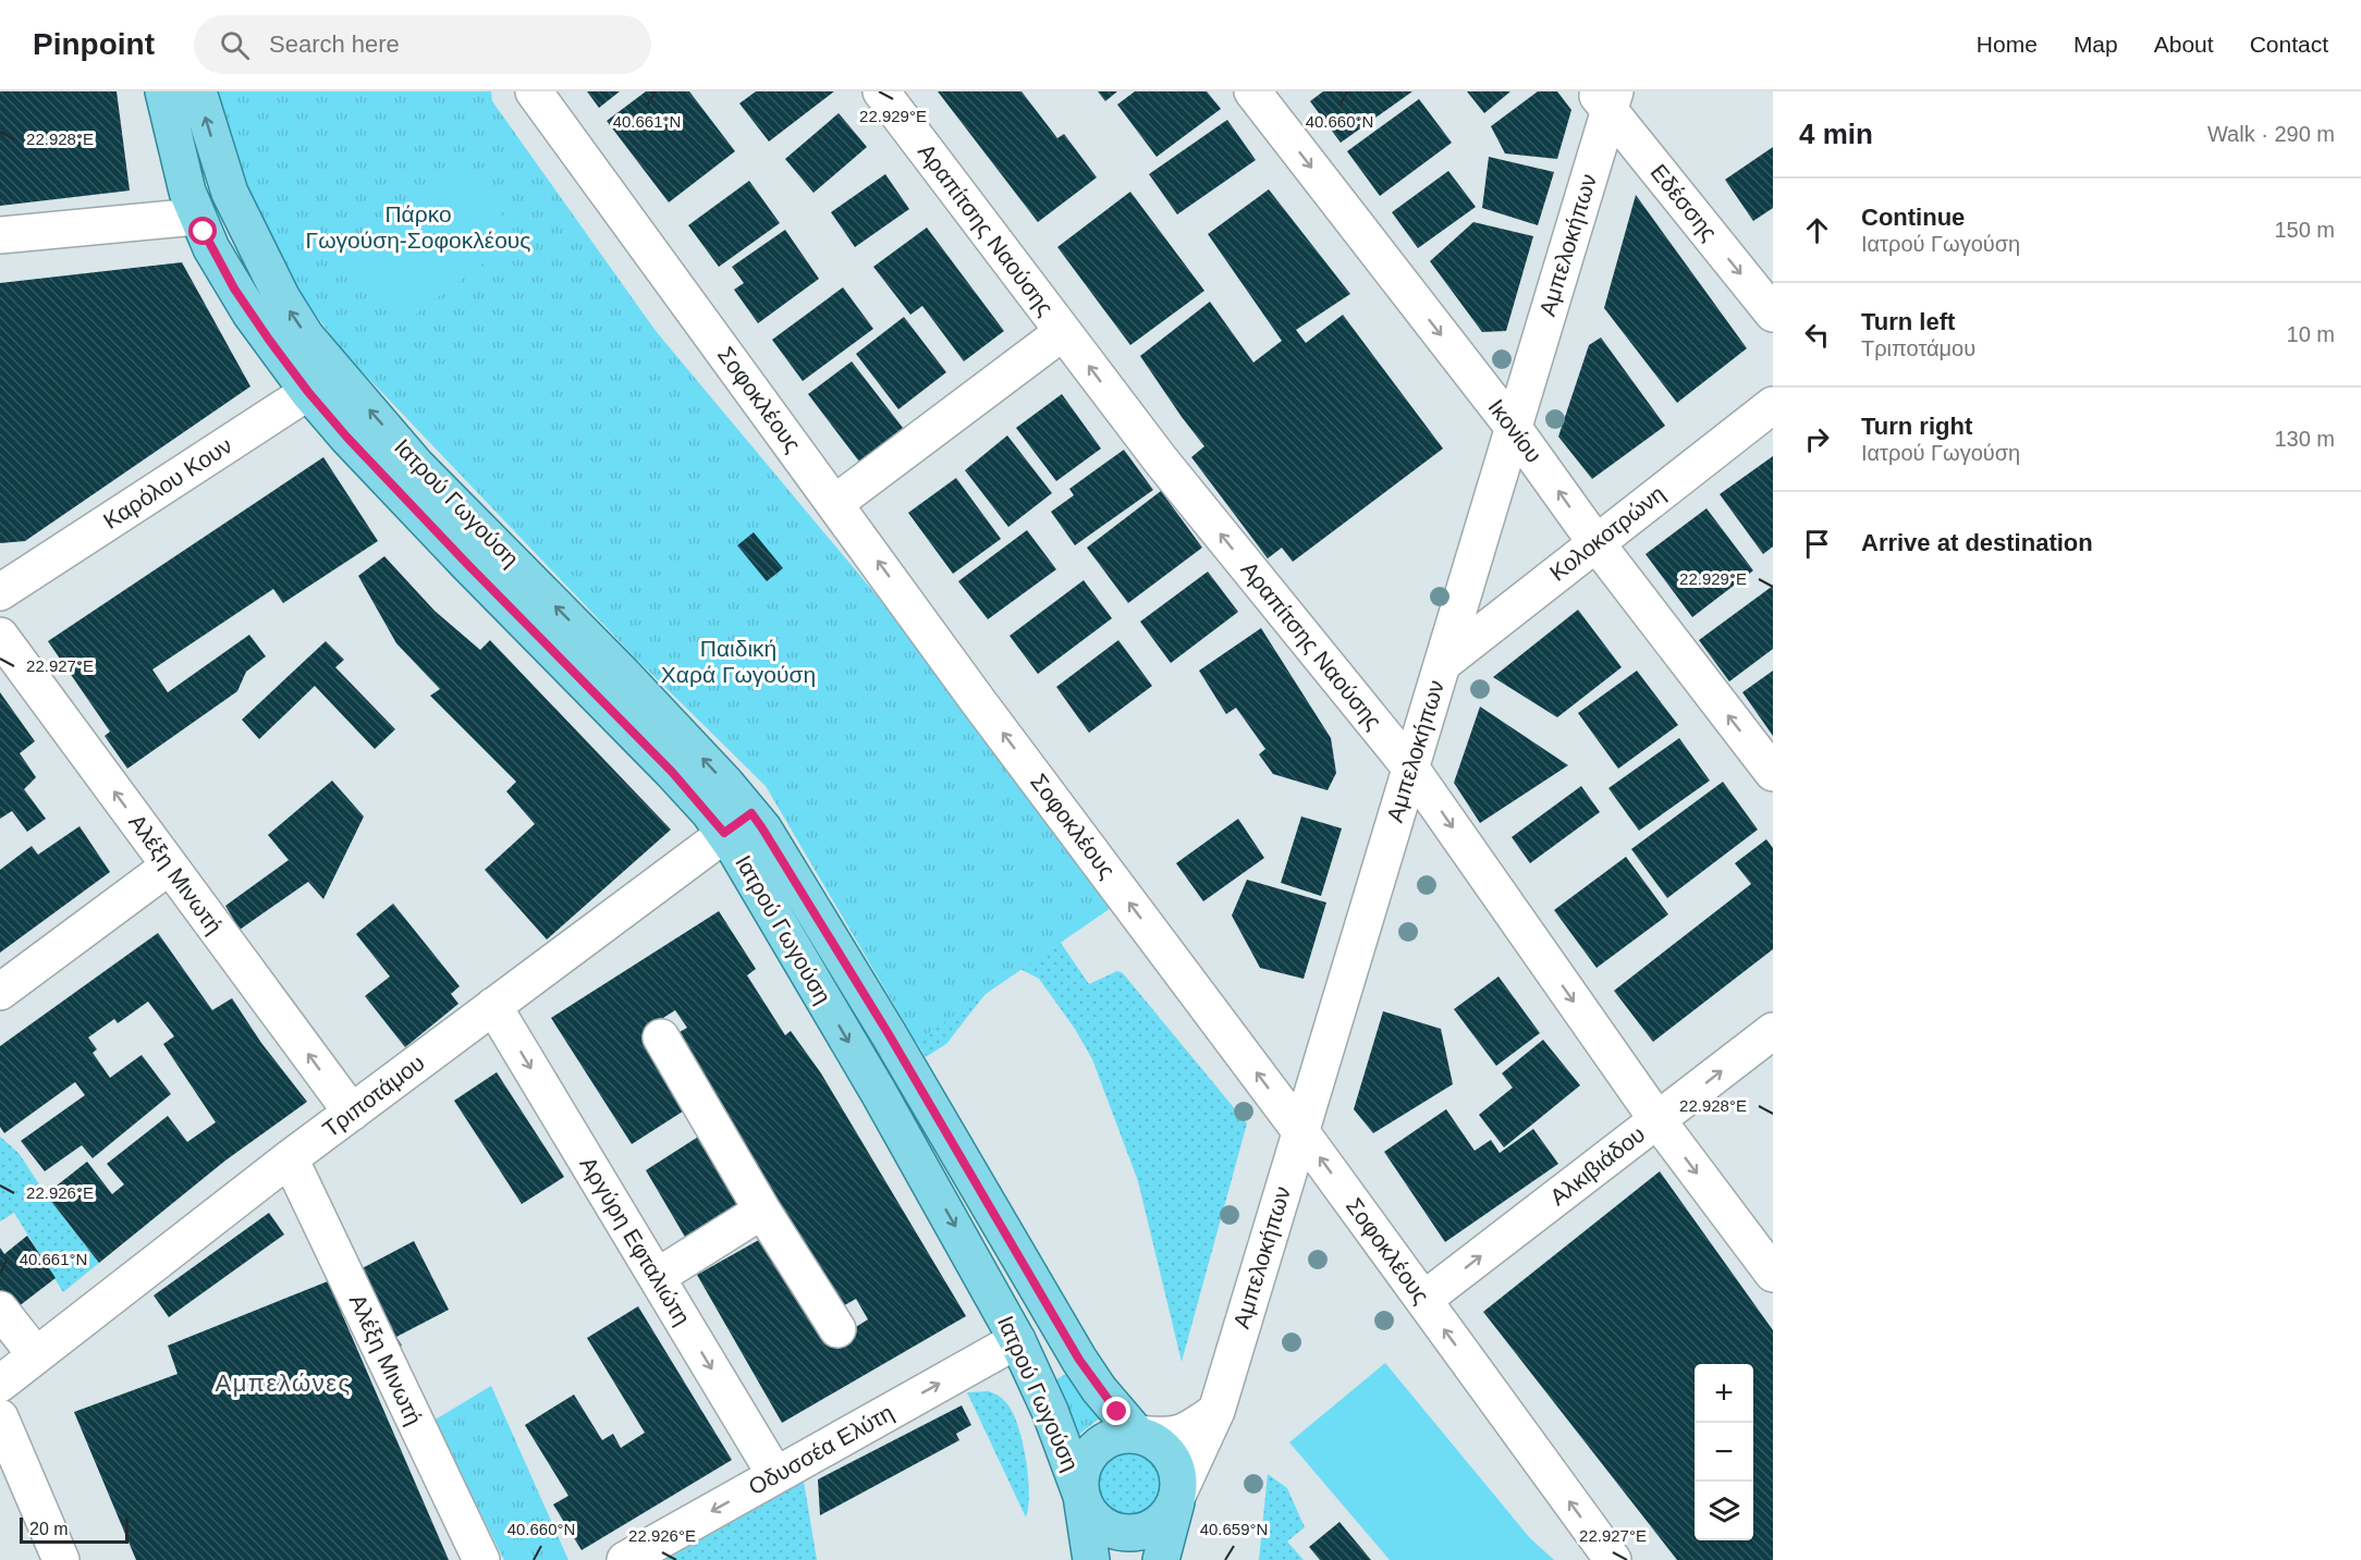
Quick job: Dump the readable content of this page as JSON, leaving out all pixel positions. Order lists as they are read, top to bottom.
{
  "streets": {
    "main road": ["Ιατρού Γωγούση"],
    "street": [
      "Εδέσσης",
      "Αραπίτσης Ναούσης",
      "Αμπελοκήπων",
      "Σοφοκλέους",
      "Ικονίου",
      "Καρόλου Κουν",
      "Κολοκοτρώνη",
      "Αλέξη Μινωτή",
      "Τριποτάμου",
      "Αλκιβιάδου",
      "Αργύρη Εφταλιώτη",
      "Οδυσσέα Ελύτη"
    ]
  },
  "crossings": [
    ["Εδέσσης", "Αμπελοκήπων"],
    ["Αραπίτσης Ναούσης", "Αμπελοκήπων"],
    ["Αραπίτσης Ναούσης", "Αλκιβιάδου"],
    ["Αμπελοκήπων", "Σοφοκλέους"],
    ["Αμπελοκήπων", "Ικονίου"],
    ["Αμπελοκήπων", "Ιατρού Γωγούση"],
    ["Αμπελοκήπων", "Κολοκοτρώνη"],
    ["Σοφοκλέους", "Αλκιβιάδου"],
    ["Ικονίου", "Κολοκοτρώνη"],
    ["Καρόλου Κουν", "Ιατρού Γωγούση"],
    ["Ιατρού Γωγούση", "Τριποτάμου"],
    ["Ιατρού Γωγούση", "Οδυσσέα Ελύτη"],
    ["Αλέξη Μινωτή", "Τριποτάμου"],
    ["Τριποτάμου", "Αργύρη Εφταλιώτη"],
    ["Αργύρη Εφταλιώτη", "Οδυσσέα Ελύτη"]
  ],
  "one_way": [
    "Εδέσσης",
    "Σοφοκλέους",
    "Αλέξη Μινωτή",
    "Αλκιβιάδου"
  ],
  "districts": ["Αμπελώνες"],
  "parks": ["Πάρκο Γωγούση-Σοφοκλέους", "Παιδική Χαρά Γωγούση"],
  "scale_bar": "20 m",
  "page": {
    "header": "Pinpoint",
    "search": "Search here",
    "nav": [
      "Home",
      "Map",
      "About",
      "Contact"
    ],
    "heading": ["4 min", "Walk · 290 m"],
    "list": [
      ["Continue", "Ιατρού Γωγούση", "150 m"],
      ["Turn left", "Τριποτάμου", "10 m"],
      ["Turn right", "Ιατρού Γωγούση", "130 m"],
      "Arrive at destination"
    ],
    "map_buttons": ["+", "−"],
    "scale": "20 m"
  },
  "coordinates": [
    "22.929°E",
    "40.660°N",
    "40.661°N",
    "22.928°E",
    "22.927°E",
    "22.926°E",
    "40.659°N"
  ]
}
